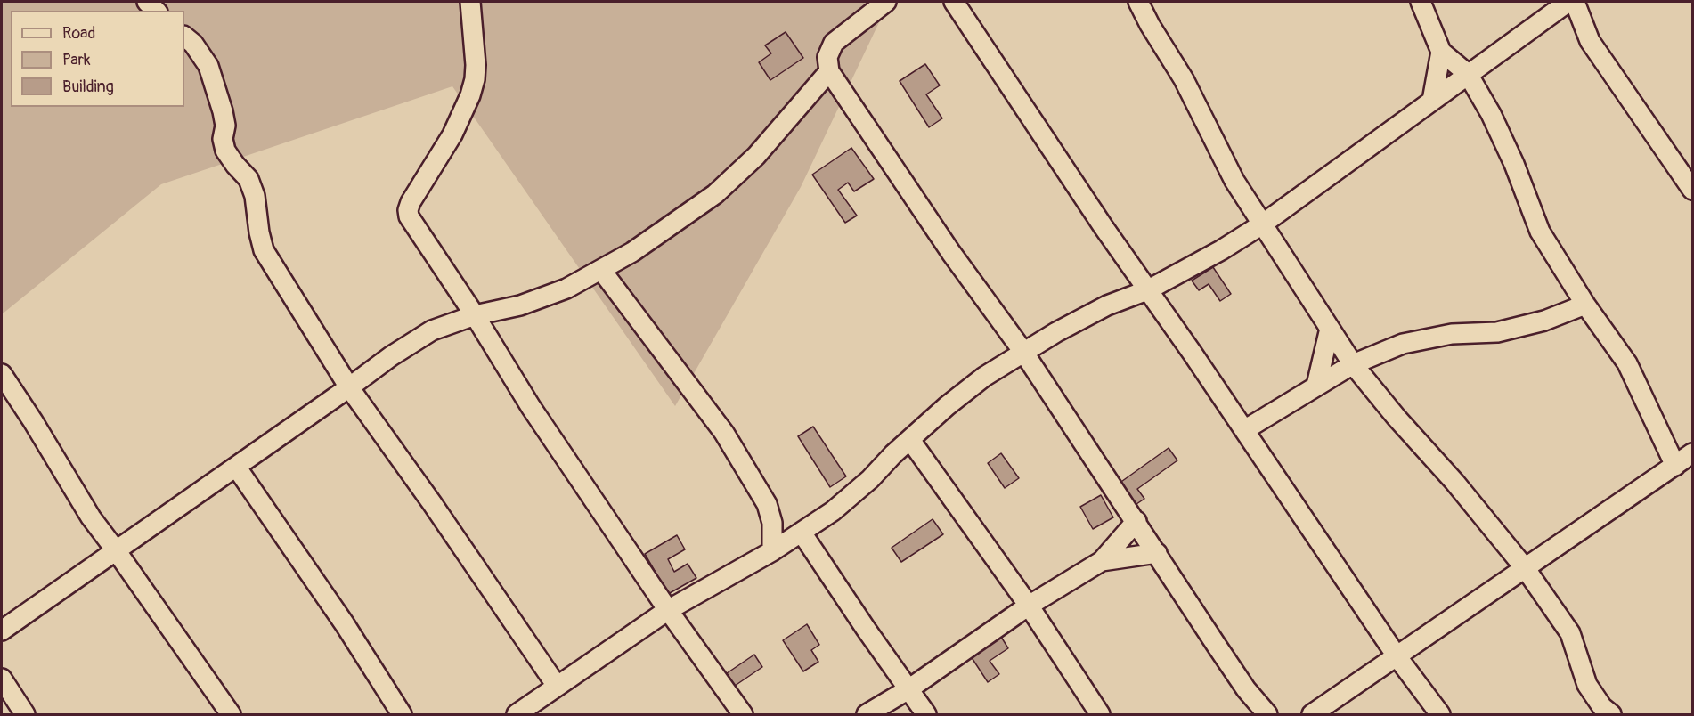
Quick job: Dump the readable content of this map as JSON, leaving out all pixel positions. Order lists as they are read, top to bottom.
{
  "legend": ["Road", "Park", "Building"]
}
